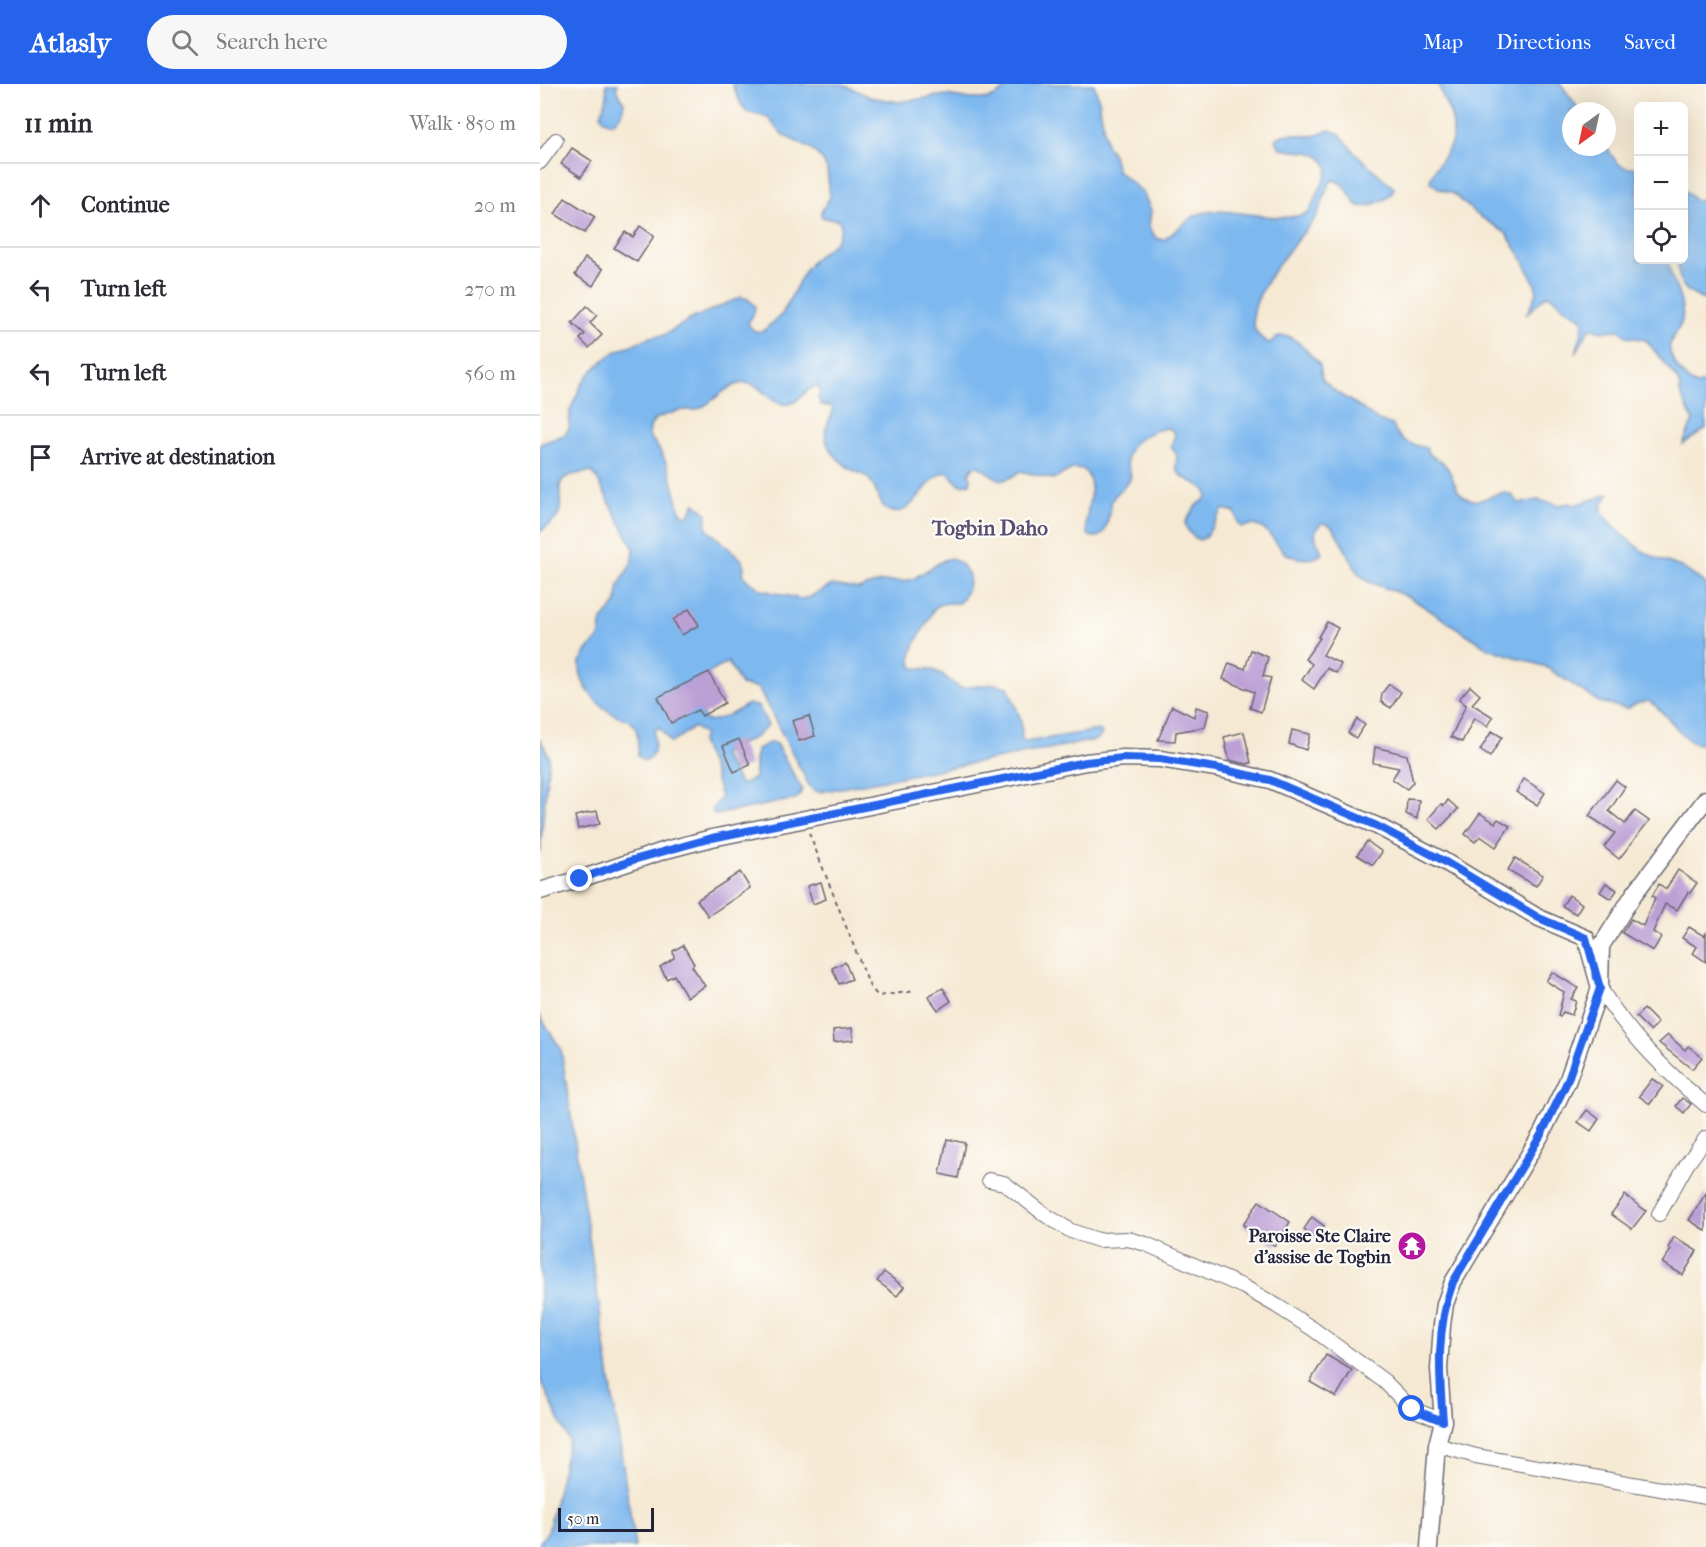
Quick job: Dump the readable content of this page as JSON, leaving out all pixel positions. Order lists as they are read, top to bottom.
{
  "districts": ["Togbin Daho"],
  "places": {
    "temple": ["Paroisse Ste Claire d'assise de Togbin"]
  },
  "scale_bar": "50 m",
  "north": "bottom left",
  "page": {
    "header": "Atlasly",
    "search": "Search here",
    "nav": ["Map", "Directions", "Saved"],
    "heading": ["11 min", "Walk · 850 m"],
    "map_buttons": ["+", "−"],
    "list": [
      ["Continue", "20 m"],
      ["Turn left", "270 m"],
      ["Turn left", "560 m"],
      "Arrive at destination"
    ],
    "scale": "50 m"
  }
}
